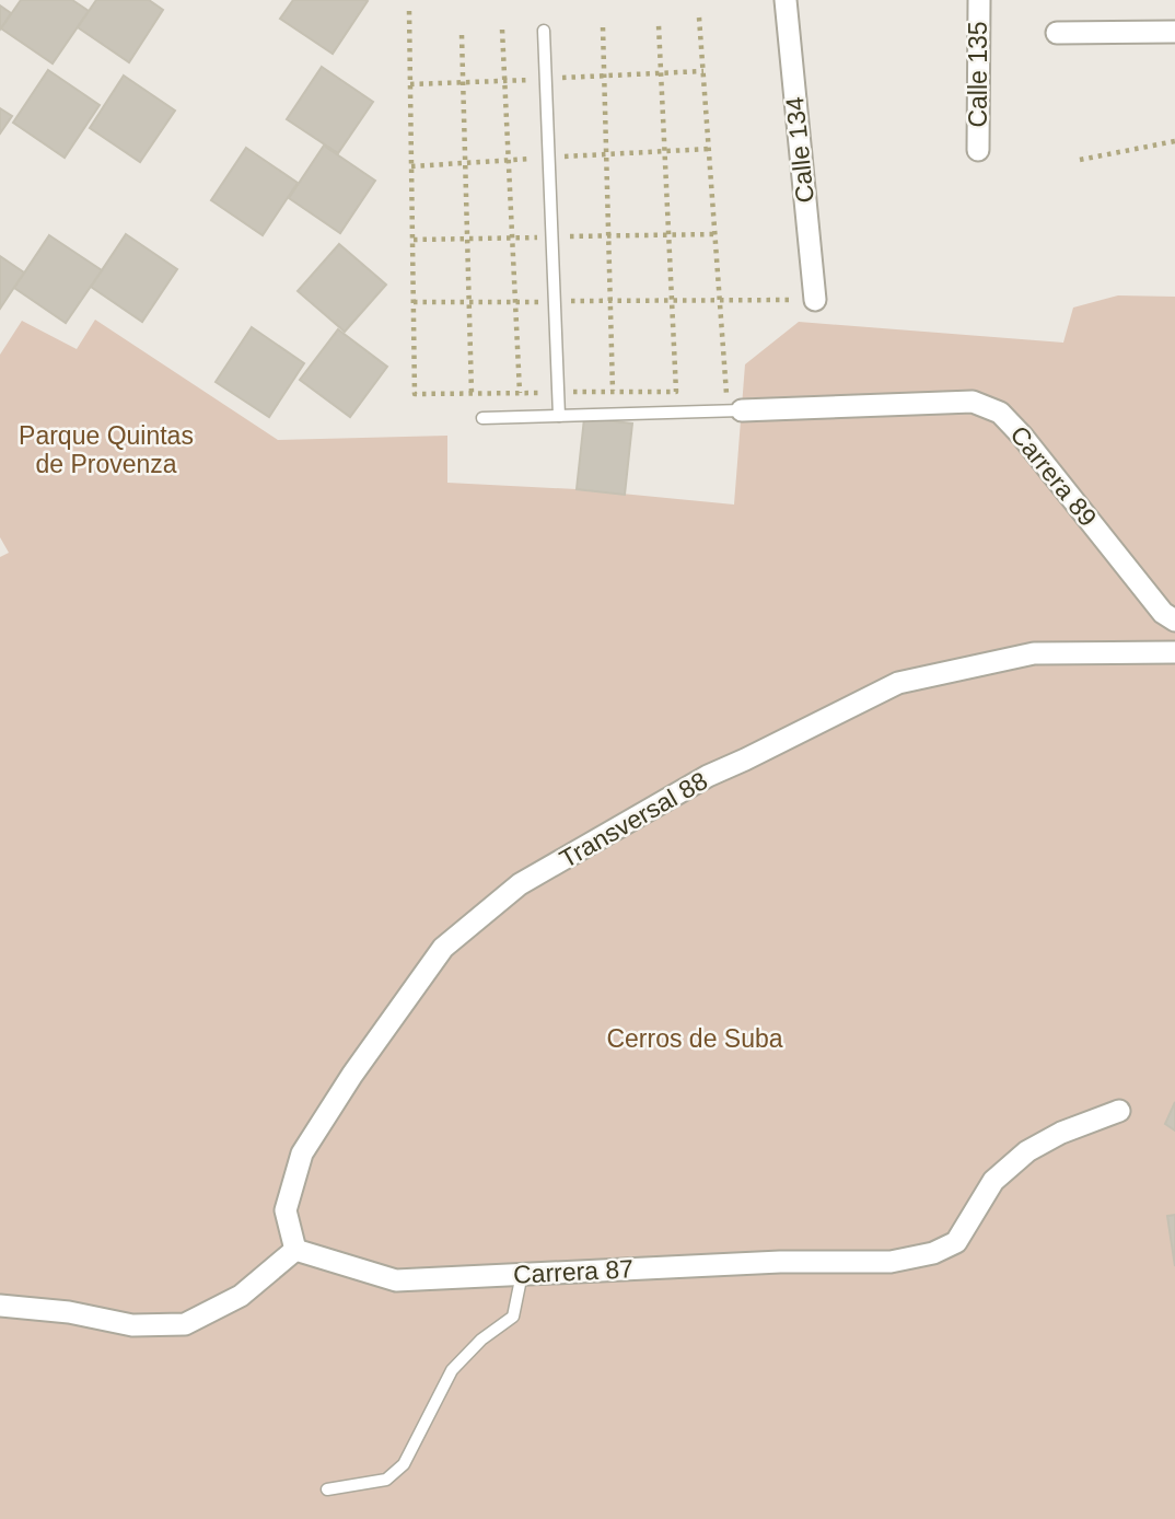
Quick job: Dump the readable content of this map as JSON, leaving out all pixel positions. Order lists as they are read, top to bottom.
{
  "streets": {
    "street": [
      "Calle 135",
      "Calle 134",
      "Carrera 89",
      "Transversal 88",
      "Carrera 87"
    ]
  },
  "crossings": [
    ["Transversal 88", "Carrera 87"]
  ],
  "parks": ["Parque Quintas de Provenza", "Cerros de Suba"]
}
